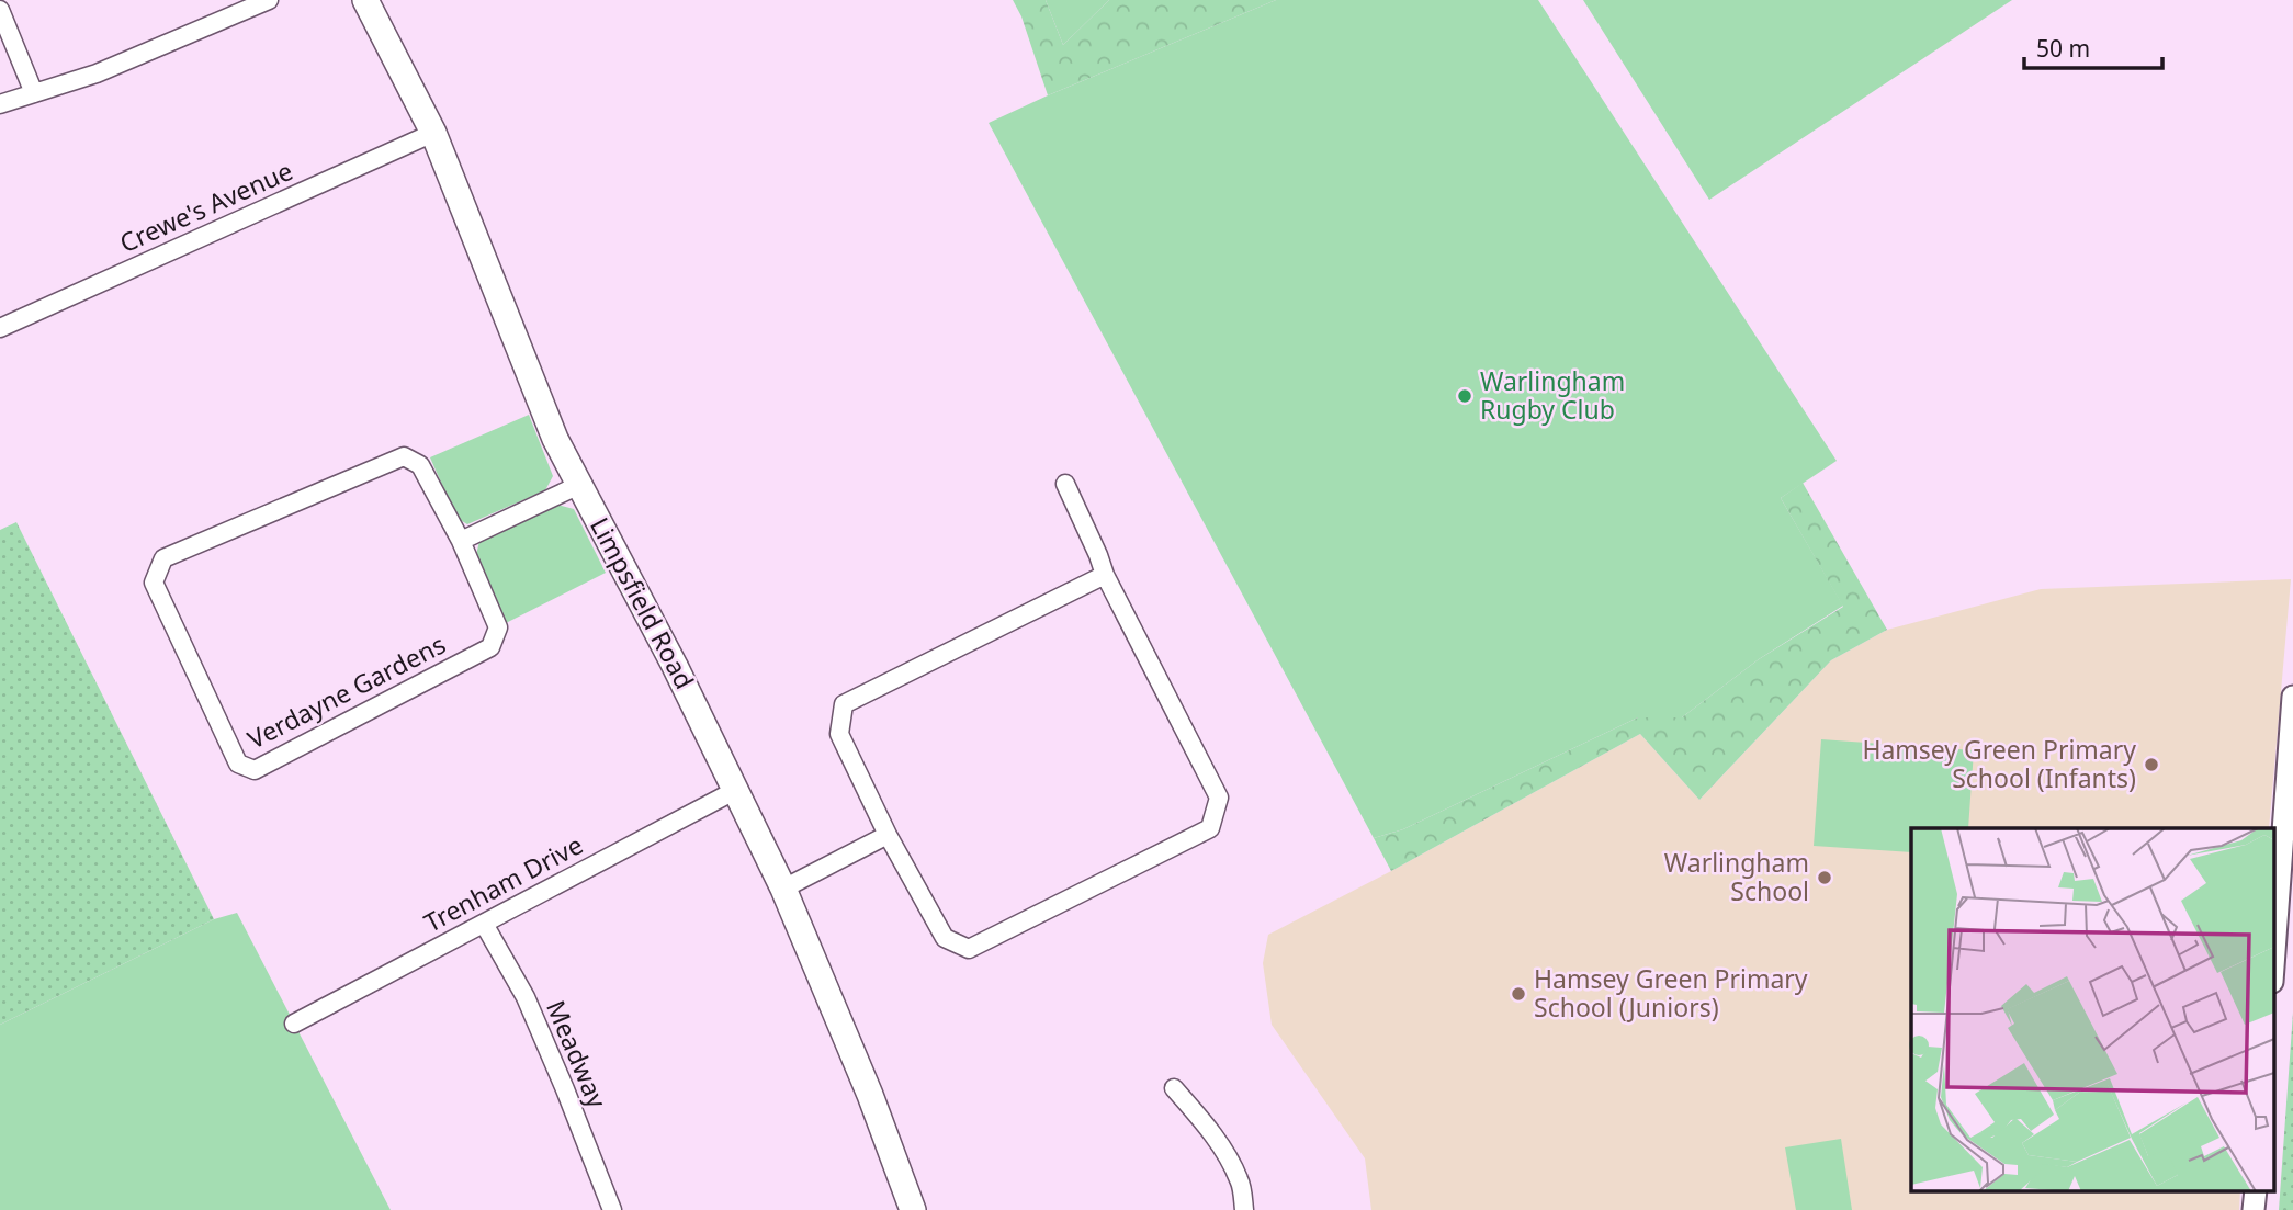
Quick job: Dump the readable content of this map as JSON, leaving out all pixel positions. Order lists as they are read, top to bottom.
{
  "streets": {
    "main road": ["Limpsfield Road"],
    "street": [
      "Crewe's Avenue",
      "Verdayne Gardens",
      "Trenham Drive",
      "Meadway"
    ]
  },
  "crossings": [
    ["Crewe's Avenue", "Limpsfield Road"],
    ["Limpsfield Road", "Trenham Drive"],
    ["Trenham Drive", "Meadway"]
  ],
  "places": [
    "Warlingham Rugby Club",
    "Hamsey Green Primary School (Infants)",
    "Warlingham School",
    "Hamsey Green Primary School (Juniors)"
  ],
  "scale_bar": "50 m"
}
